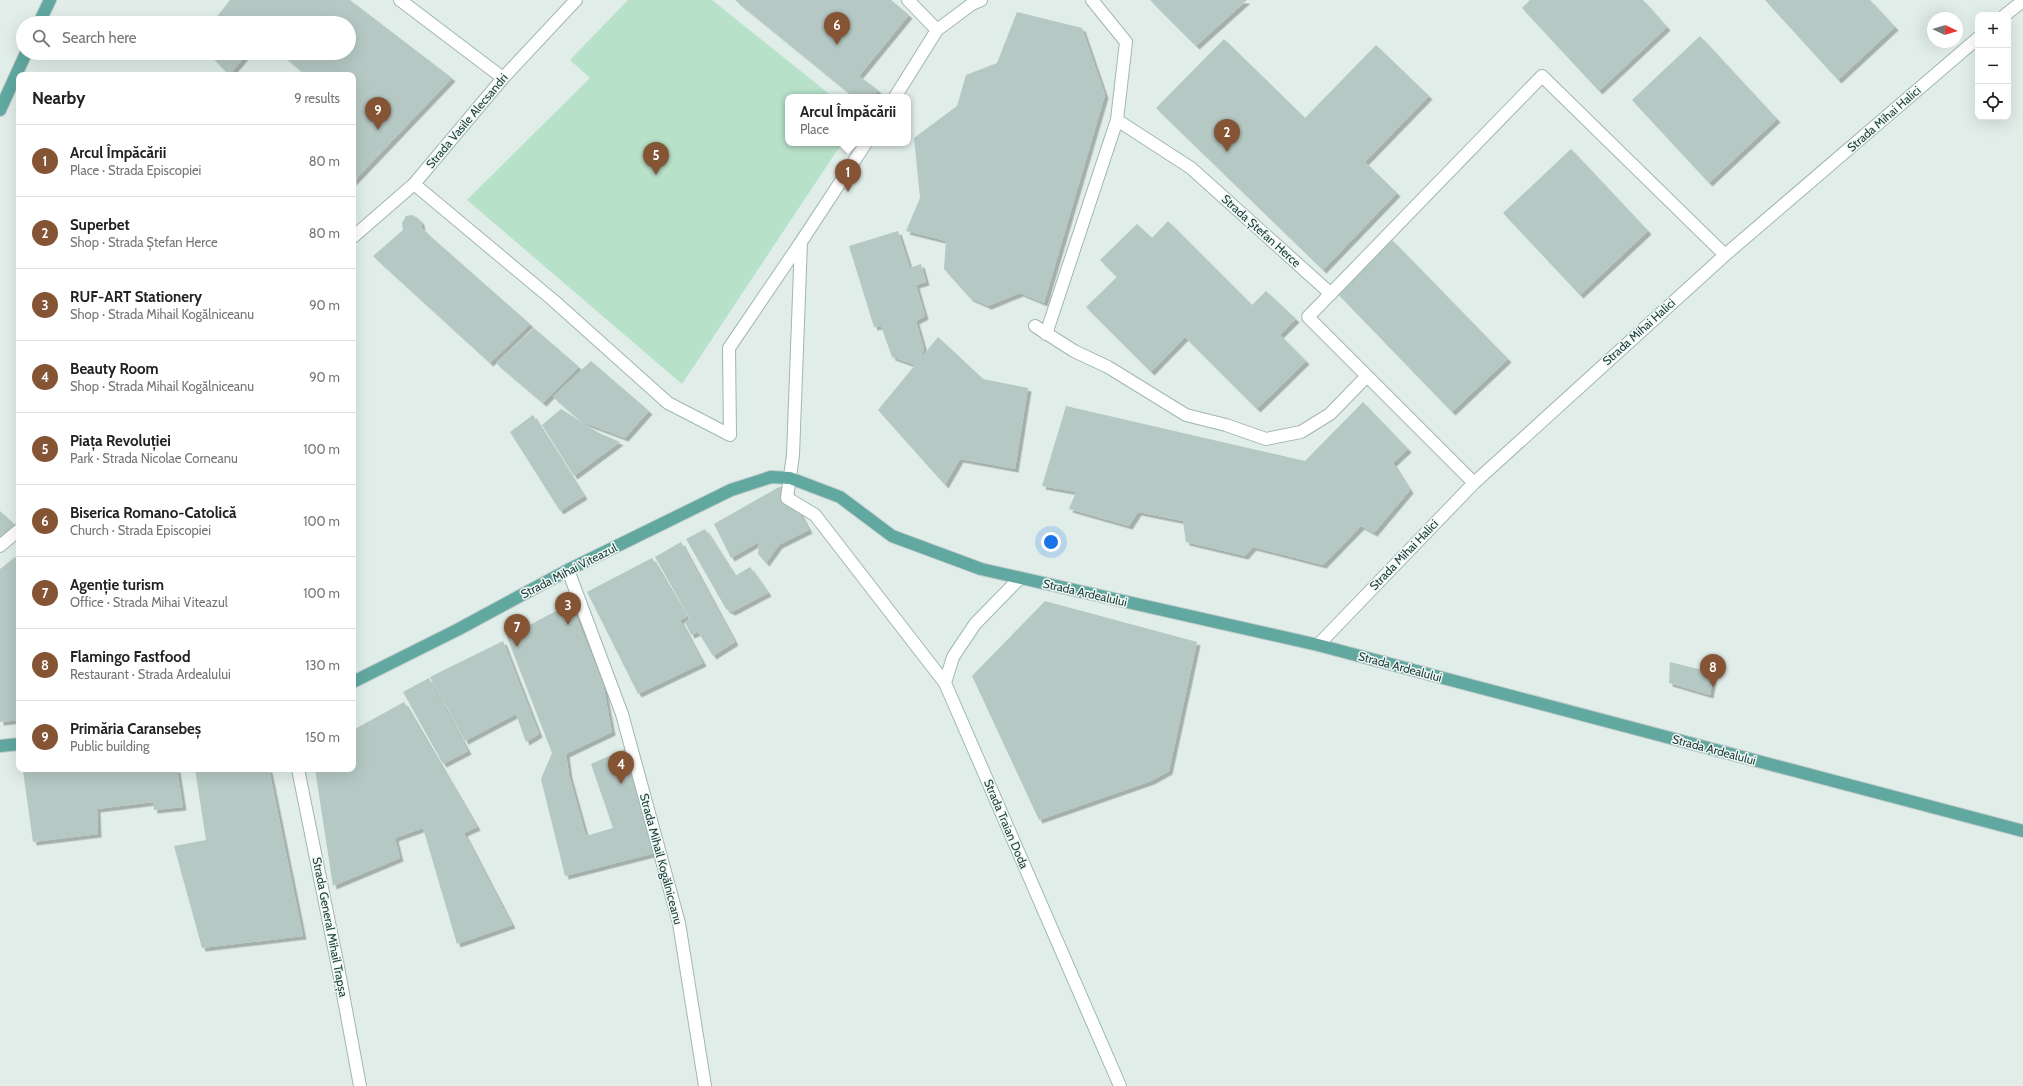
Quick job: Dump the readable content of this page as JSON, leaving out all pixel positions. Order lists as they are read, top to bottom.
{
  "streets": {
    "main road": ["Strada Mihai Viteazul", "Strada Ardealului"],
    "street": [
      "Strada Mihai Halici",
      "Strada Vasile Alecsandri",
      "Strada Ștefan Herce",
      "Strada Traian Doda",
      "Strada Mihail Kogălniceanu",
      "Strada General Mihail Trapșa"
    ]
  },
  "crossings": [
    ["Strada Mihai Halici", "Strada Ardealului"],
    ["Strada Mihai Viteazul", "Strada Ardealului"],
    ["Strada Mihai Viteazul", "Strada Traian Doda"],
    ["Strada Mihai Viteazul", "Strada Mihail Kogălniceanu"],
    ["Strada Ardealului", "Strada Traian Doda"]
  ],
  "north": "right",
  "page": {
    "map_buttons": ["+", "−"],
    "pins": [
      "6",
      "9",
      "2",
      "5",
      "1",
      "3",
      "7",
      "8",
      "4"
    ],
    "search": "Search here",
    "heading": ["Nearby", "9 results"],
    "popup": ["Arcul Împăcării", "Place"],
    "list": [
      {
        "mark": "1",
        "name": "Arcul Împăcării",
        "note": "Place · Strada Episcopiei",
        "value": "80 m"
      },
      {
        "mark": "2",
        "name": "Superbet",
        "note": "Shop · Strada Ștefan Herce",
        "value": "80 m"
      },
      {
        "mark": "3",
        "name": "RUF-ART Stationery",
        "note": "Shop · Strada Mihail Kogălniceanu",
        "value": "90 m"
      },
      {
        "mark": "4",
        "name": "Beauty Room",
        "note": "Shop · Strada Mihail Kogălniceanu",
        "value": "90 m"
      },
      {
        "mark": "5",
        "name": "Piața Revoluției",
        "note": "Park · Strada Nicolae Corneanu",
        "value": "100 m"
      },
      {
        "mark": "6",
        "name": "Biserica Romano-Catolică",
        "note": "Church · Strada Episcopiei",
        "value": "100 m"
      },
      {
        "mark": "7",
        "name": "Agenție turism",
        "note": "Office · Strada Mihai Viteazul",
        "value": "100 m"
      },
      {
        "mark": "8",
        "name": "Flamingo Fastfood",
        "note": "Restaurant · Strada Ardealului",
        "value": "130 m"
      },
      {
        "mark": "9",
        "name": "Primăria Caransebeș",
        "note": "Public building",
        "value": "150 m"
      }
    ]
  }
}
